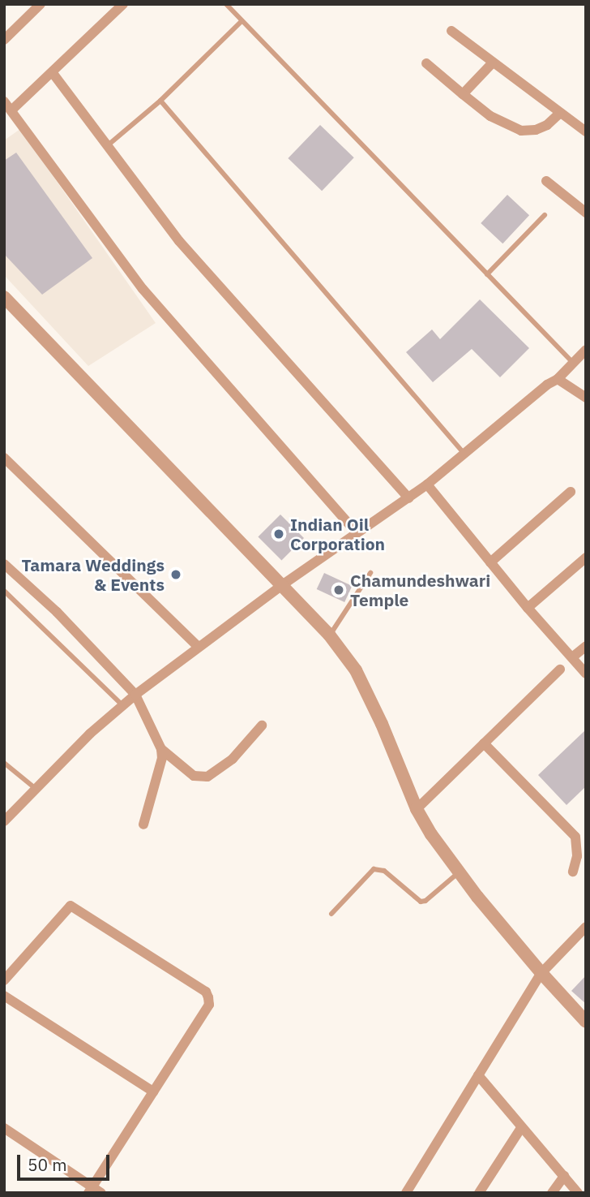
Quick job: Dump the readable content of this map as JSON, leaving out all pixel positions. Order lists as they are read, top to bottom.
{
  "places": ["Indian Oil Corporation", "Tamara Weddings & Events", "Chamundeshwari Temple"],
  "scale_bar": "50 m"
}
